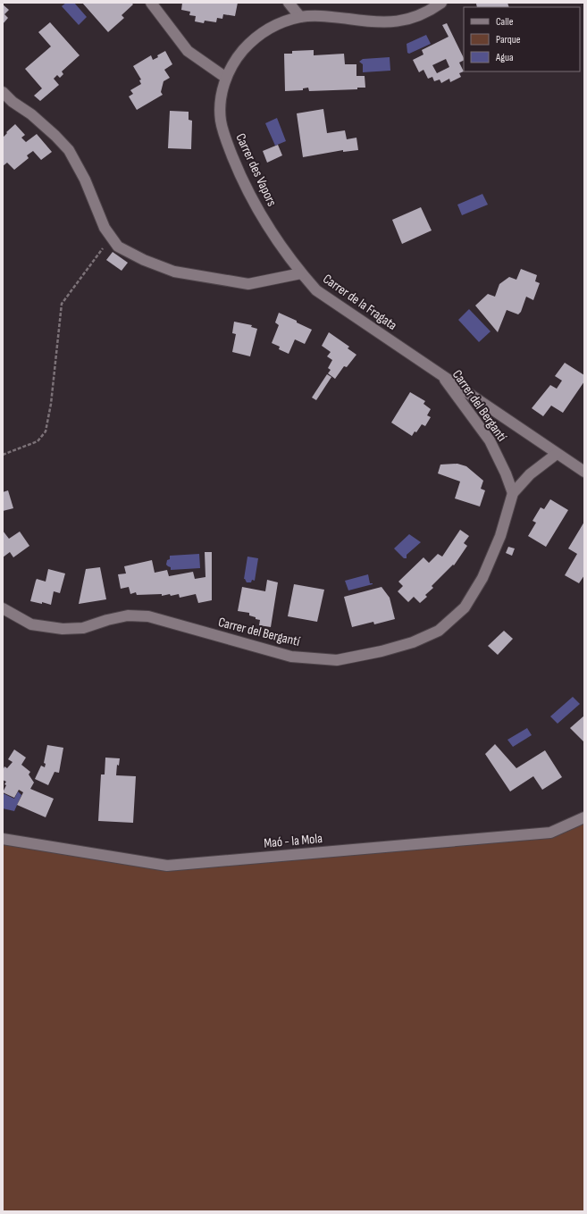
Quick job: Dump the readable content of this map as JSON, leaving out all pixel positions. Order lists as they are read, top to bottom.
{
  "streets": {
    "street": [
      "Carrer des Vapors",
      "Carrer de la Fragata",
      "Carrer del Bergantí",
      "Maó - la Mola"
    ]
  },
  "crossings": [
    ["Carrer des Vapors", "Carrer de la Fragata"],
    ["Carrer de la Fragata", "Carrer del Bergantí"]
  ],
  "legend": ["Calle", "Parque", "Agua"]
}
